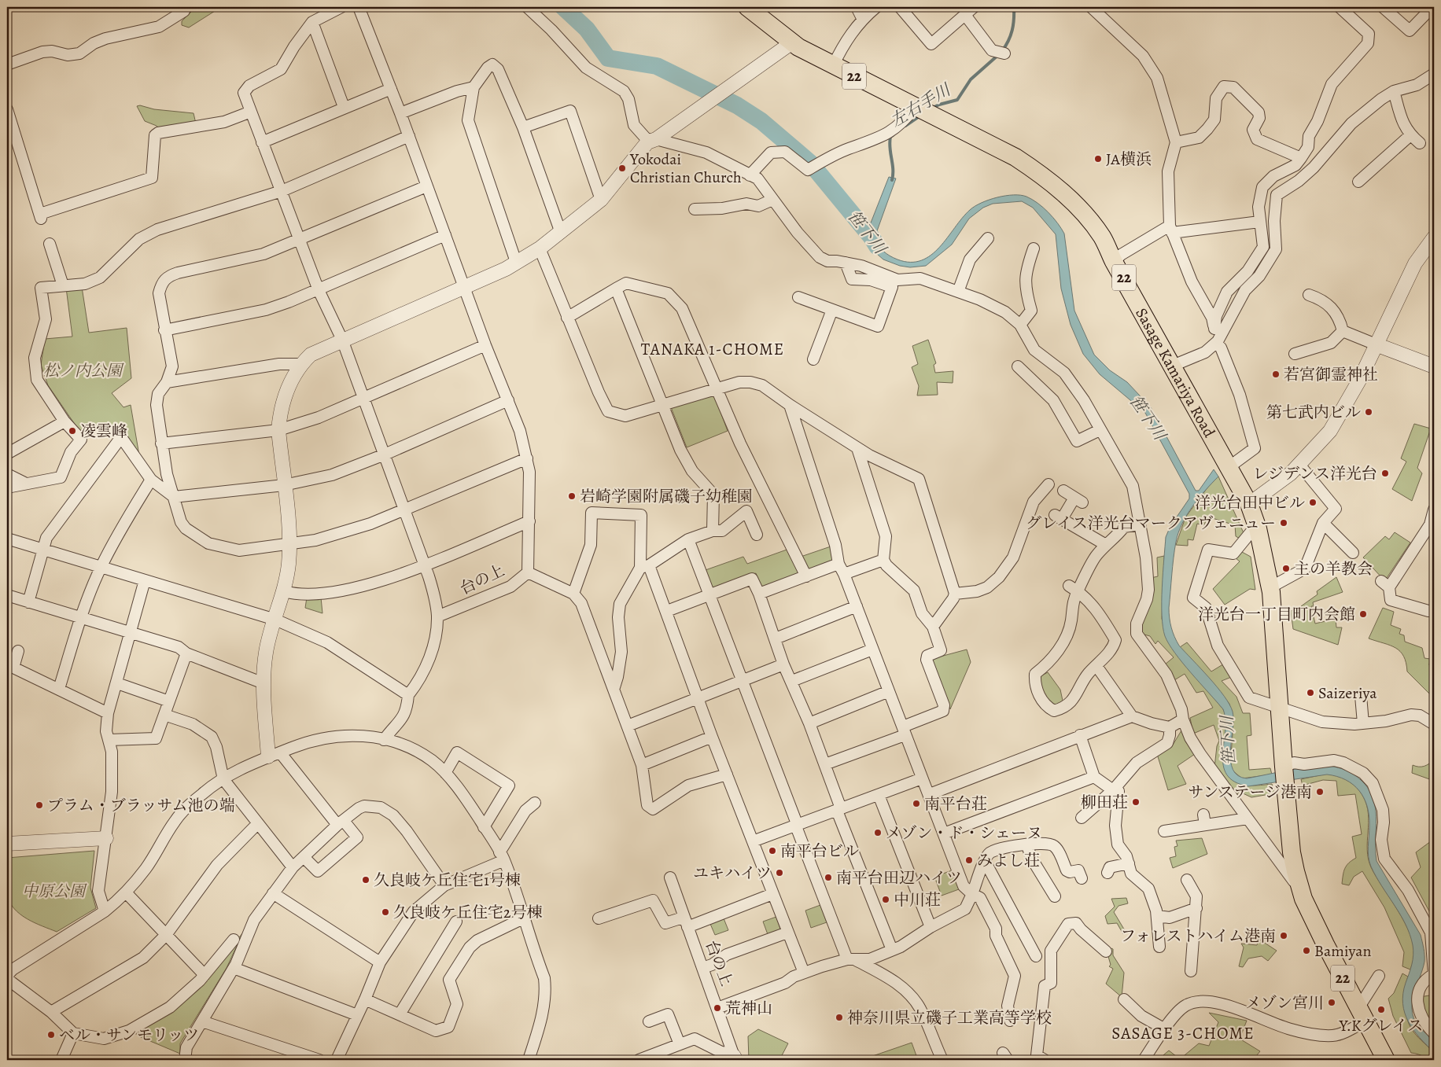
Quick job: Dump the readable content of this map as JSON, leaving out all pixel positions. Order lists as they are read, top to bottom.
{
  "streets": {
    "main road": ["22", "Sasage Kamariya Road"],
    "street": ["台の上"]
  },
  "crossings": [
    ["22", "Sasage Kamariya Road"]
  ],
  "districts": ["TANAKA 1-CHOME", "SASAGE 3-CHOME"],
  "water": ["左右手川", "笹下川"],
  "parks": ["松ノ内公園", "中原公園"],
  "places": [
    "JA横浜",
    "Yokodai Christian Church",
    "若宮御霊神社",
    "第七武内ビル",
    "凌雲峰",
    "レジデンス洋光台",
    "岩崎学園附属磯子幼稚園",
    "洋光台田中ビル",
    "グレイス洋光台マークアヴェニュー",
    "主の羊教会",
    "洋光台一丁目町内会館",
    "Saizeriya",
    "サンステージ港南",
    "柳田荘",
    "南平台荘",
    "プラム・ブラッサム池の端",
    "メゾン・ド・シェーヌ",
    "南平台ビル",
    "みよし荘",
    "ユキハイツ",
    "南平台田辺ハイツ",
    "久良岐ケ丘住宅1号棟",
    "中川荘",
    "久良岐ケ丘住宅2号棟",
    "フォレストハイム港南",
    "Bamiyan",
    "メゾン宮川",
    "荒神山",
    "Y.Kグレイス",
    "神奈川県立磯子工業高等学校",
    "ベル・サンモリッツ"
  ]
}
